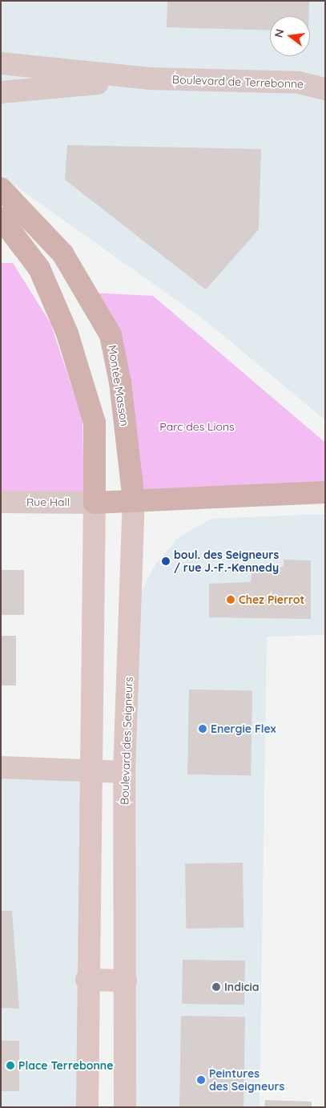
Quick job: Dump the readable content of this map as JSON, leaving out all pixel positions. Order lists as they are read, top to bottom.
{
  "streets": {
    "main road": ["Montée Masson", "Boulevard des Seigneurs"],
    "street": ["Boulevard de Terrebonne", "Rue Hall"]
  },
  "crossings": [
    ["Montée Masson", "Boulevard des Seigneurs"]
  ],
  "parks": ["Parc des Lions"],
  "places": [
    "boul. des Seigneurs / rue J.-F.-Kennedy",
    "Chez Pierrot",
    "Energie Flex",
    "Indicia",
    "Place Terrebonne",
    "Peintures des Seigneurs"
  ],
  "north": "left"
}
